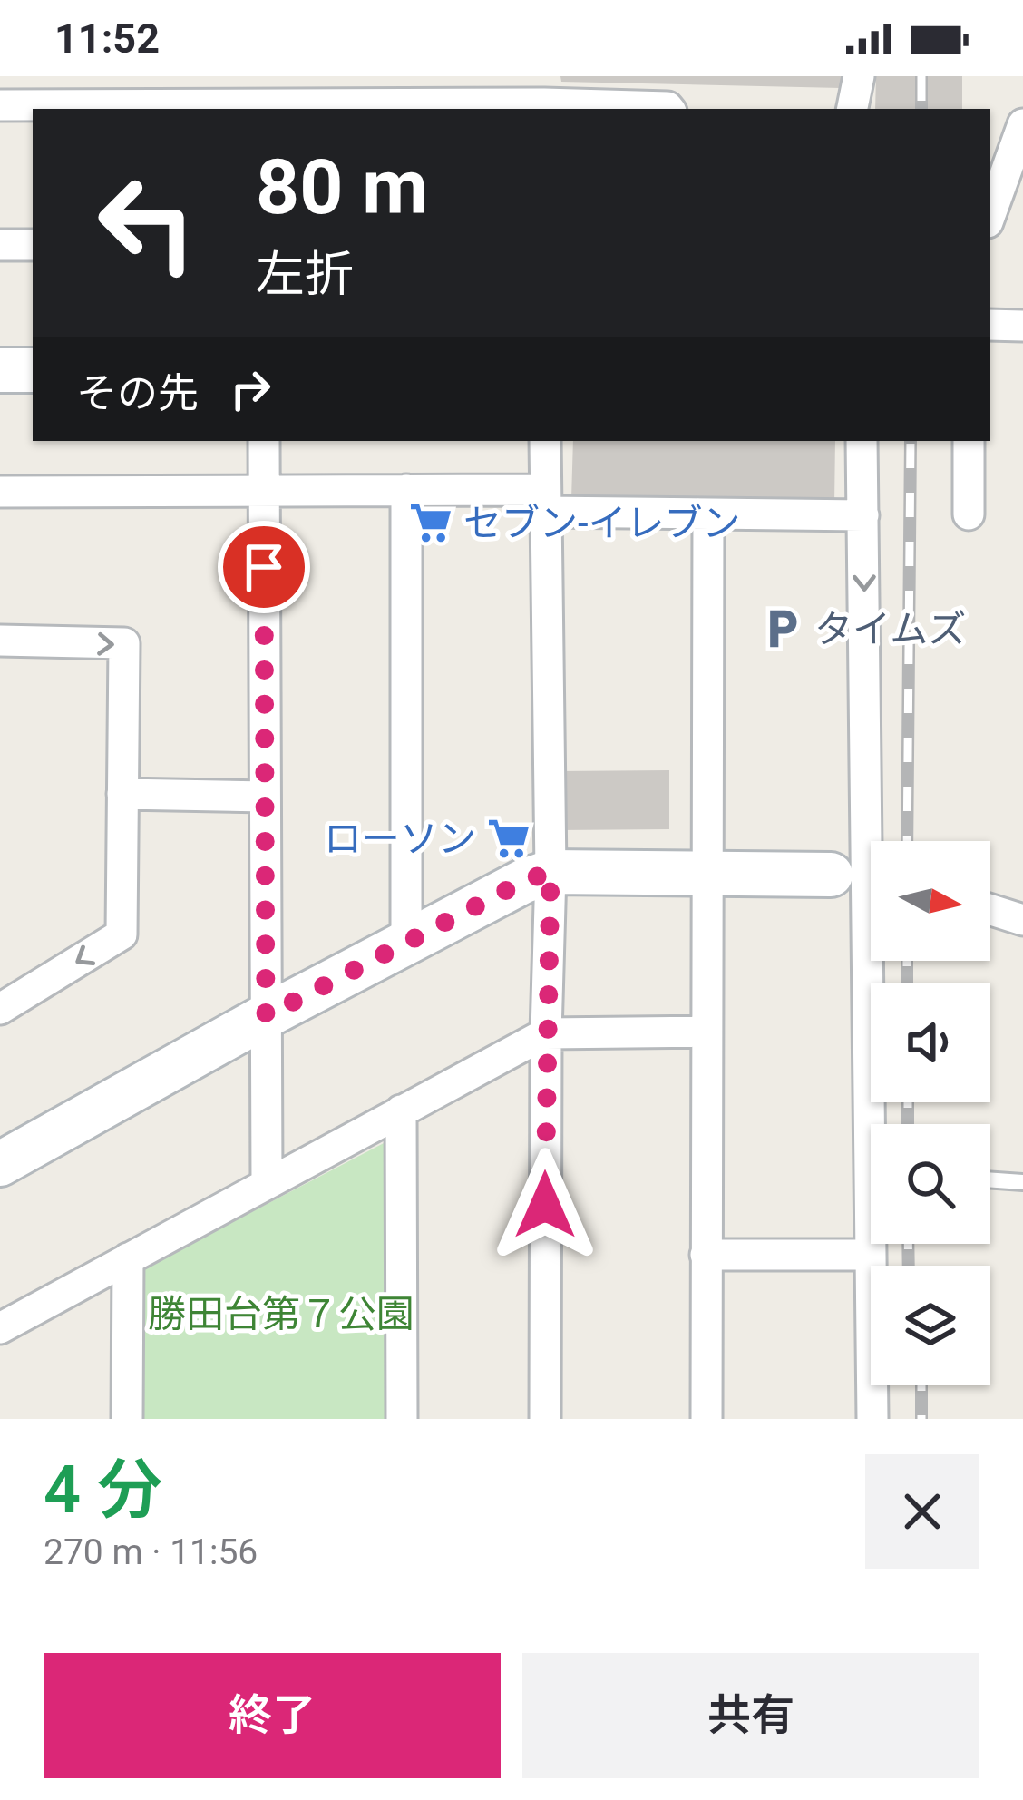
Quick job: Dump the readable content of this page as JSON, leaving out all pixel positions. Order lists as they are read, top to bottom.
{
  "parks": ["勝田台第７公園"],
  "places": {
    "supermarket": ["セブン-イレブン", "ローソン"],
    "parking": ["タイムズ"]
  },
  "north": "right",
  "page": {
    "status": "11:52",
    "turn": ["80 m", "左折"],
    "then": "その先",
    "heading": ["4 分", "270 m · 11:56"],
    "buttons": ["終了", "共有"]
  }
}
